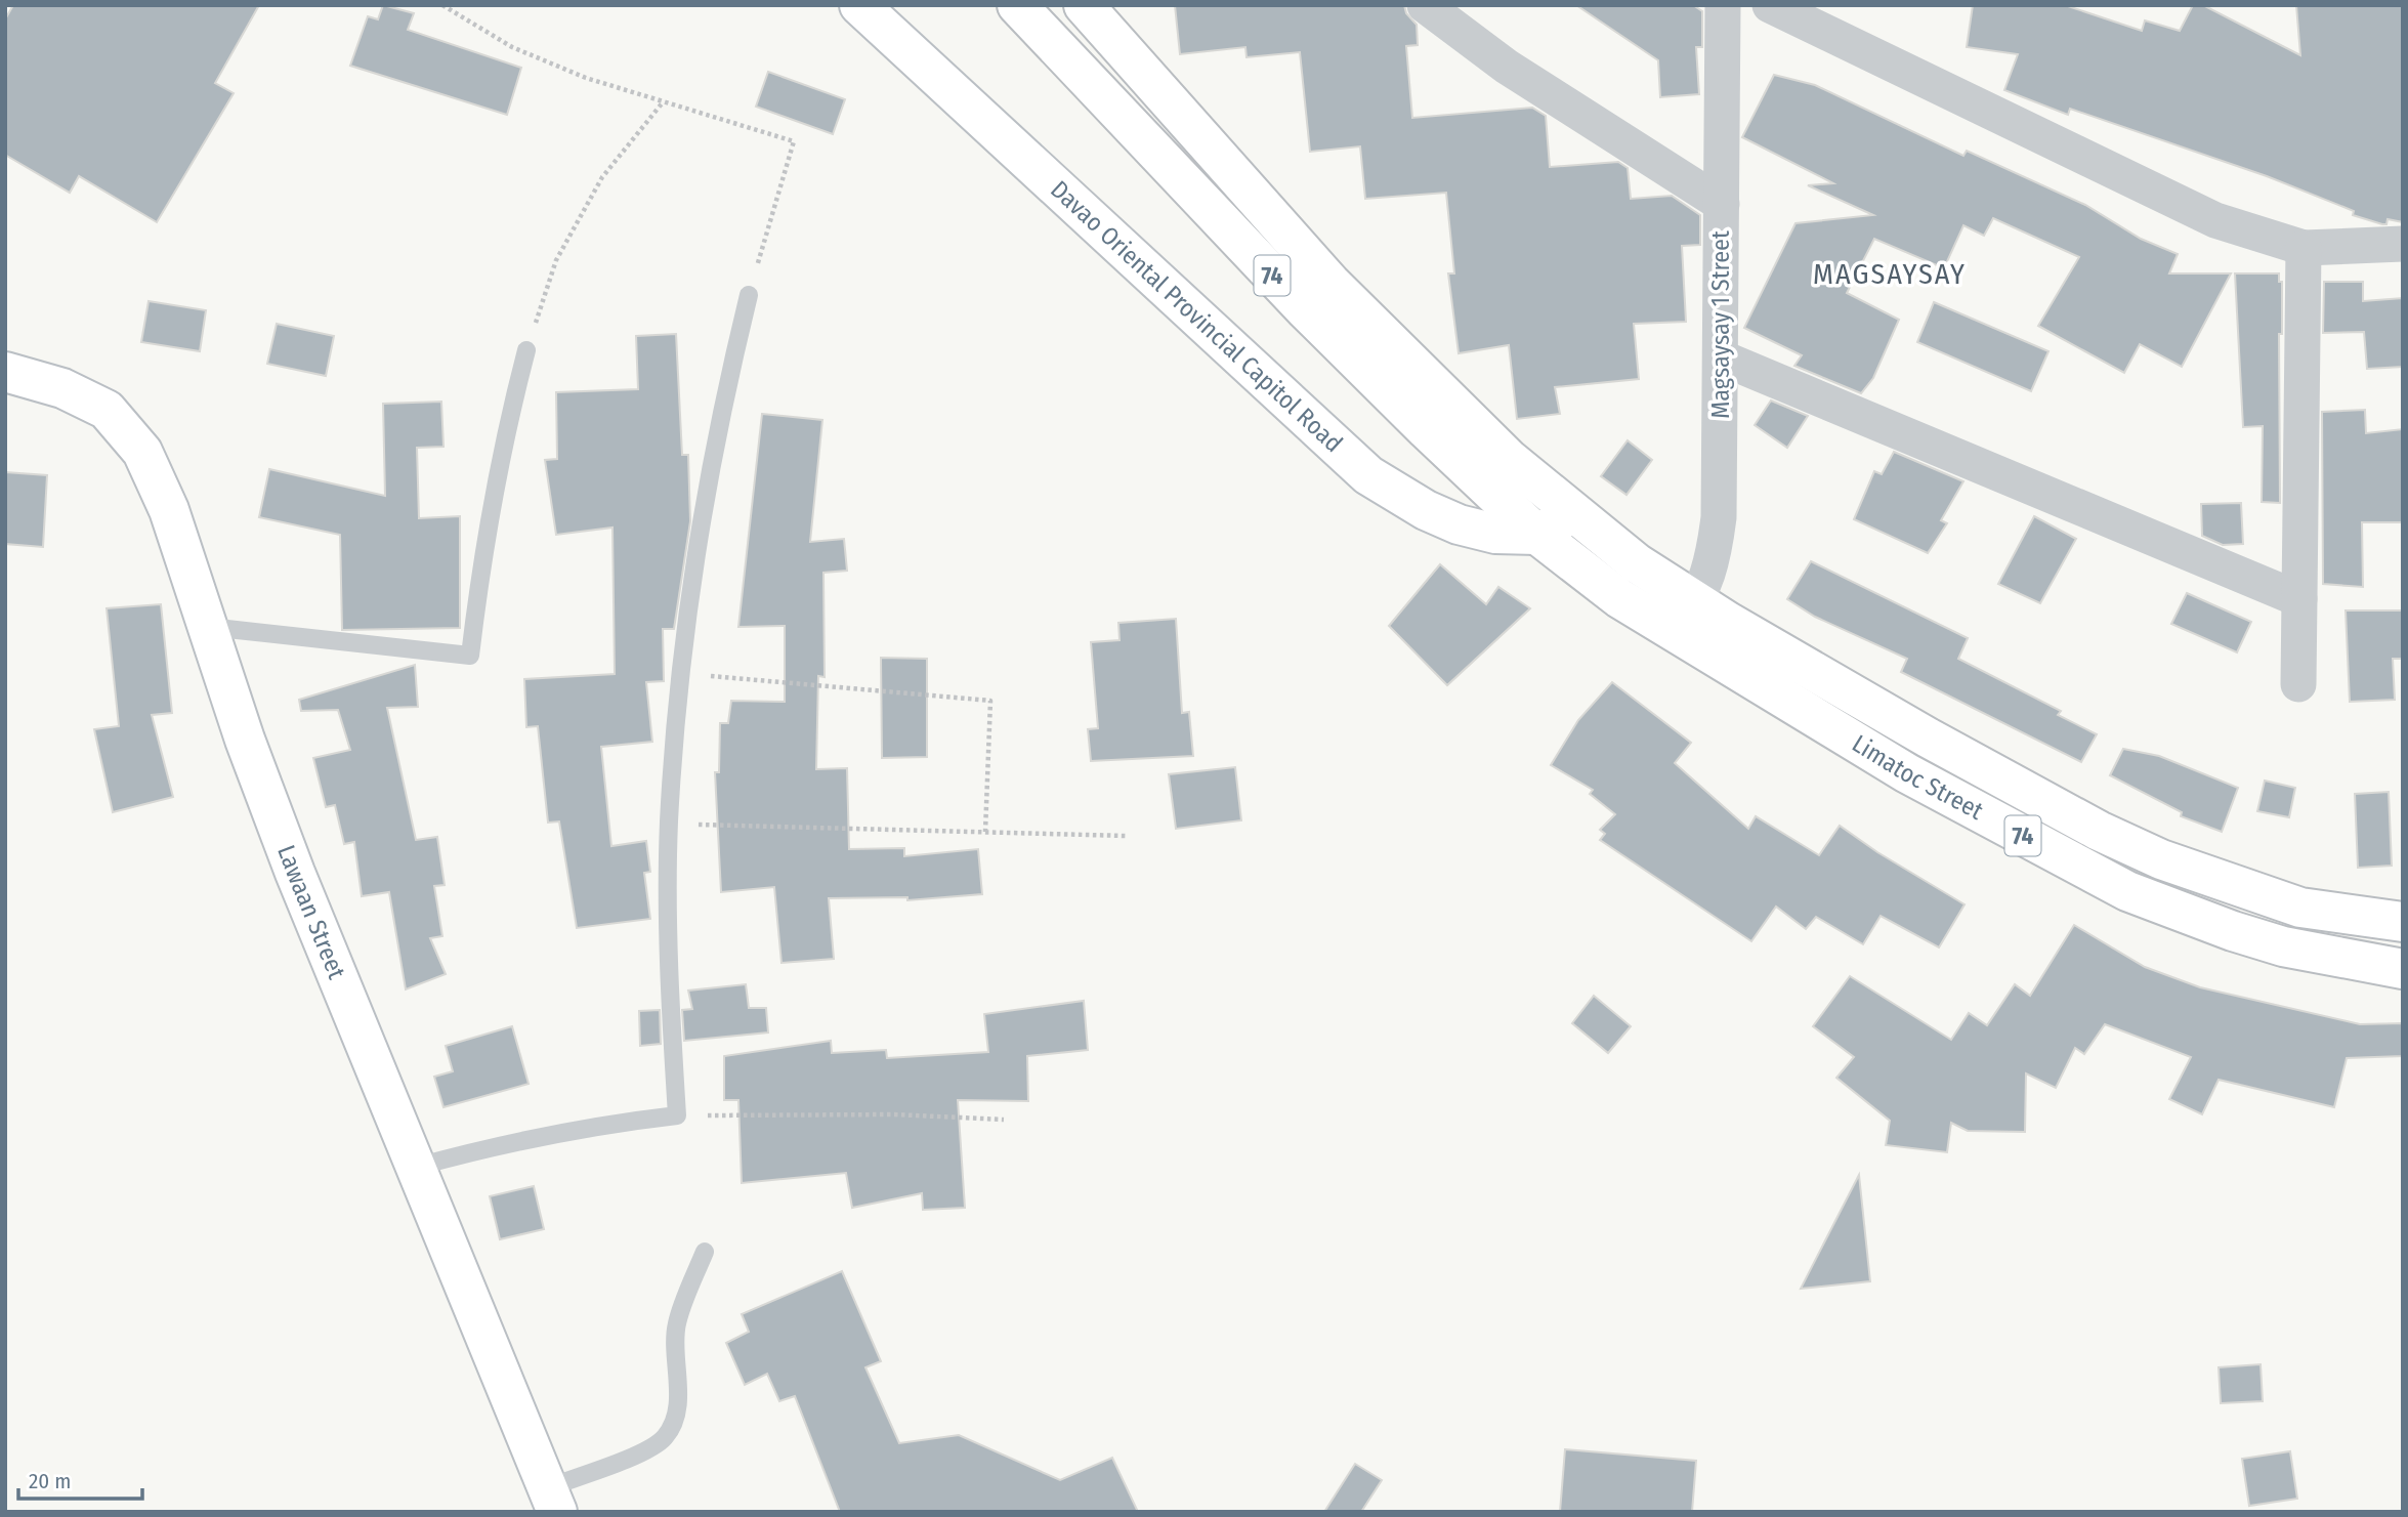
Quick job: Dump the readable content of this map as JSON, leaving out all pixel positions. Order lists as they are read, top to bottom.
{
  "streets": {
    "main road": [
      "74",
      "Davao Oriental Provincial Capitol Road",
      "Limatoc Street",
      "Lawaan Street"
    ],
    "street": ["Magsaysay 1 Street"]
  },
  "crossings": [
    ["74", "Davao Oriental Provincial Capitol Road"],
    ["74", "Limatoc Street"],
    ["Magsaysay 1 Street", "Limatoc Street"]
  ],
  "districts": ["MAGSAYSAY"],
  "scale_bar": "20 m"
}
